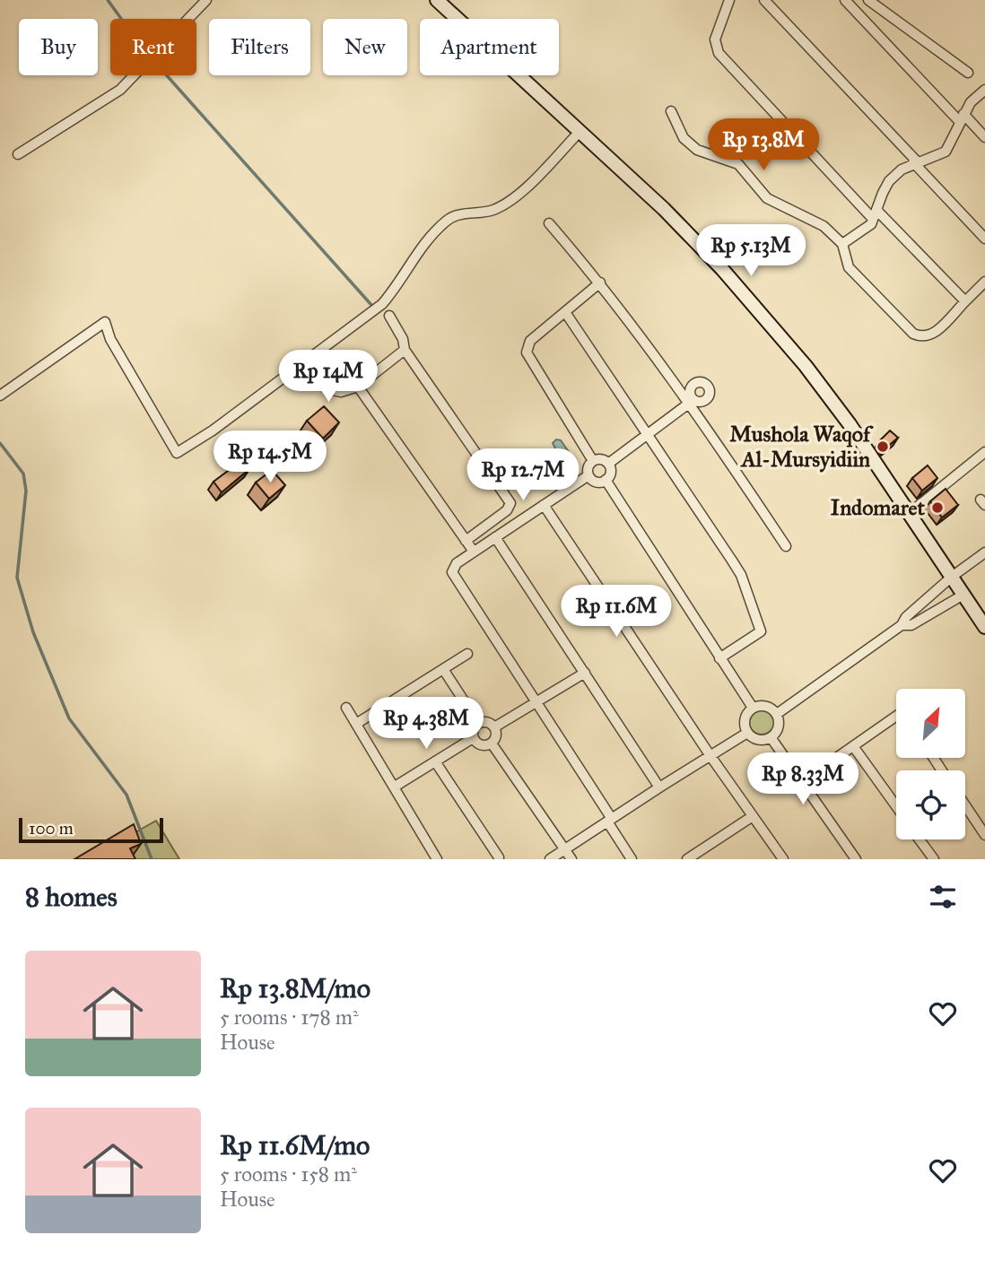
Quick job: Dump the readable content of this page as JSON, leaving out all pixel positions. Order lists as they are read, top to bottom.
{
  "places": ["Mushola Waqof Al-Mursyidiin", "Indomaret"],
  "scale_bar": "100 m",
  "north": "top right",
  "page": {
    "chip": [
      "Buy",
      "Rent",
      "Filters",
      "New",
      "Apartment"
    ],
    "price": [
      "Rp 13.8M",
      "Rp 5.13M",
      "Rp 14M",
      "Rp 14.5M",
      "Rp 12.7M",
      "Rp 11.6M",
      "Rp 4.38M",
      "Rp 8.33M"
    ],
    "scale": "100 m",
    "heading": "8 homes",
    "list": [
      {
        "name": "Rp 13.8M/mo",
        "note": "5 rooms · 178 m² · House"
      },
      {
        "name": "Rp 11.6M/mo",
        "note": "5 rooms · 158 m² · House"
      }
    ]
  }
}
